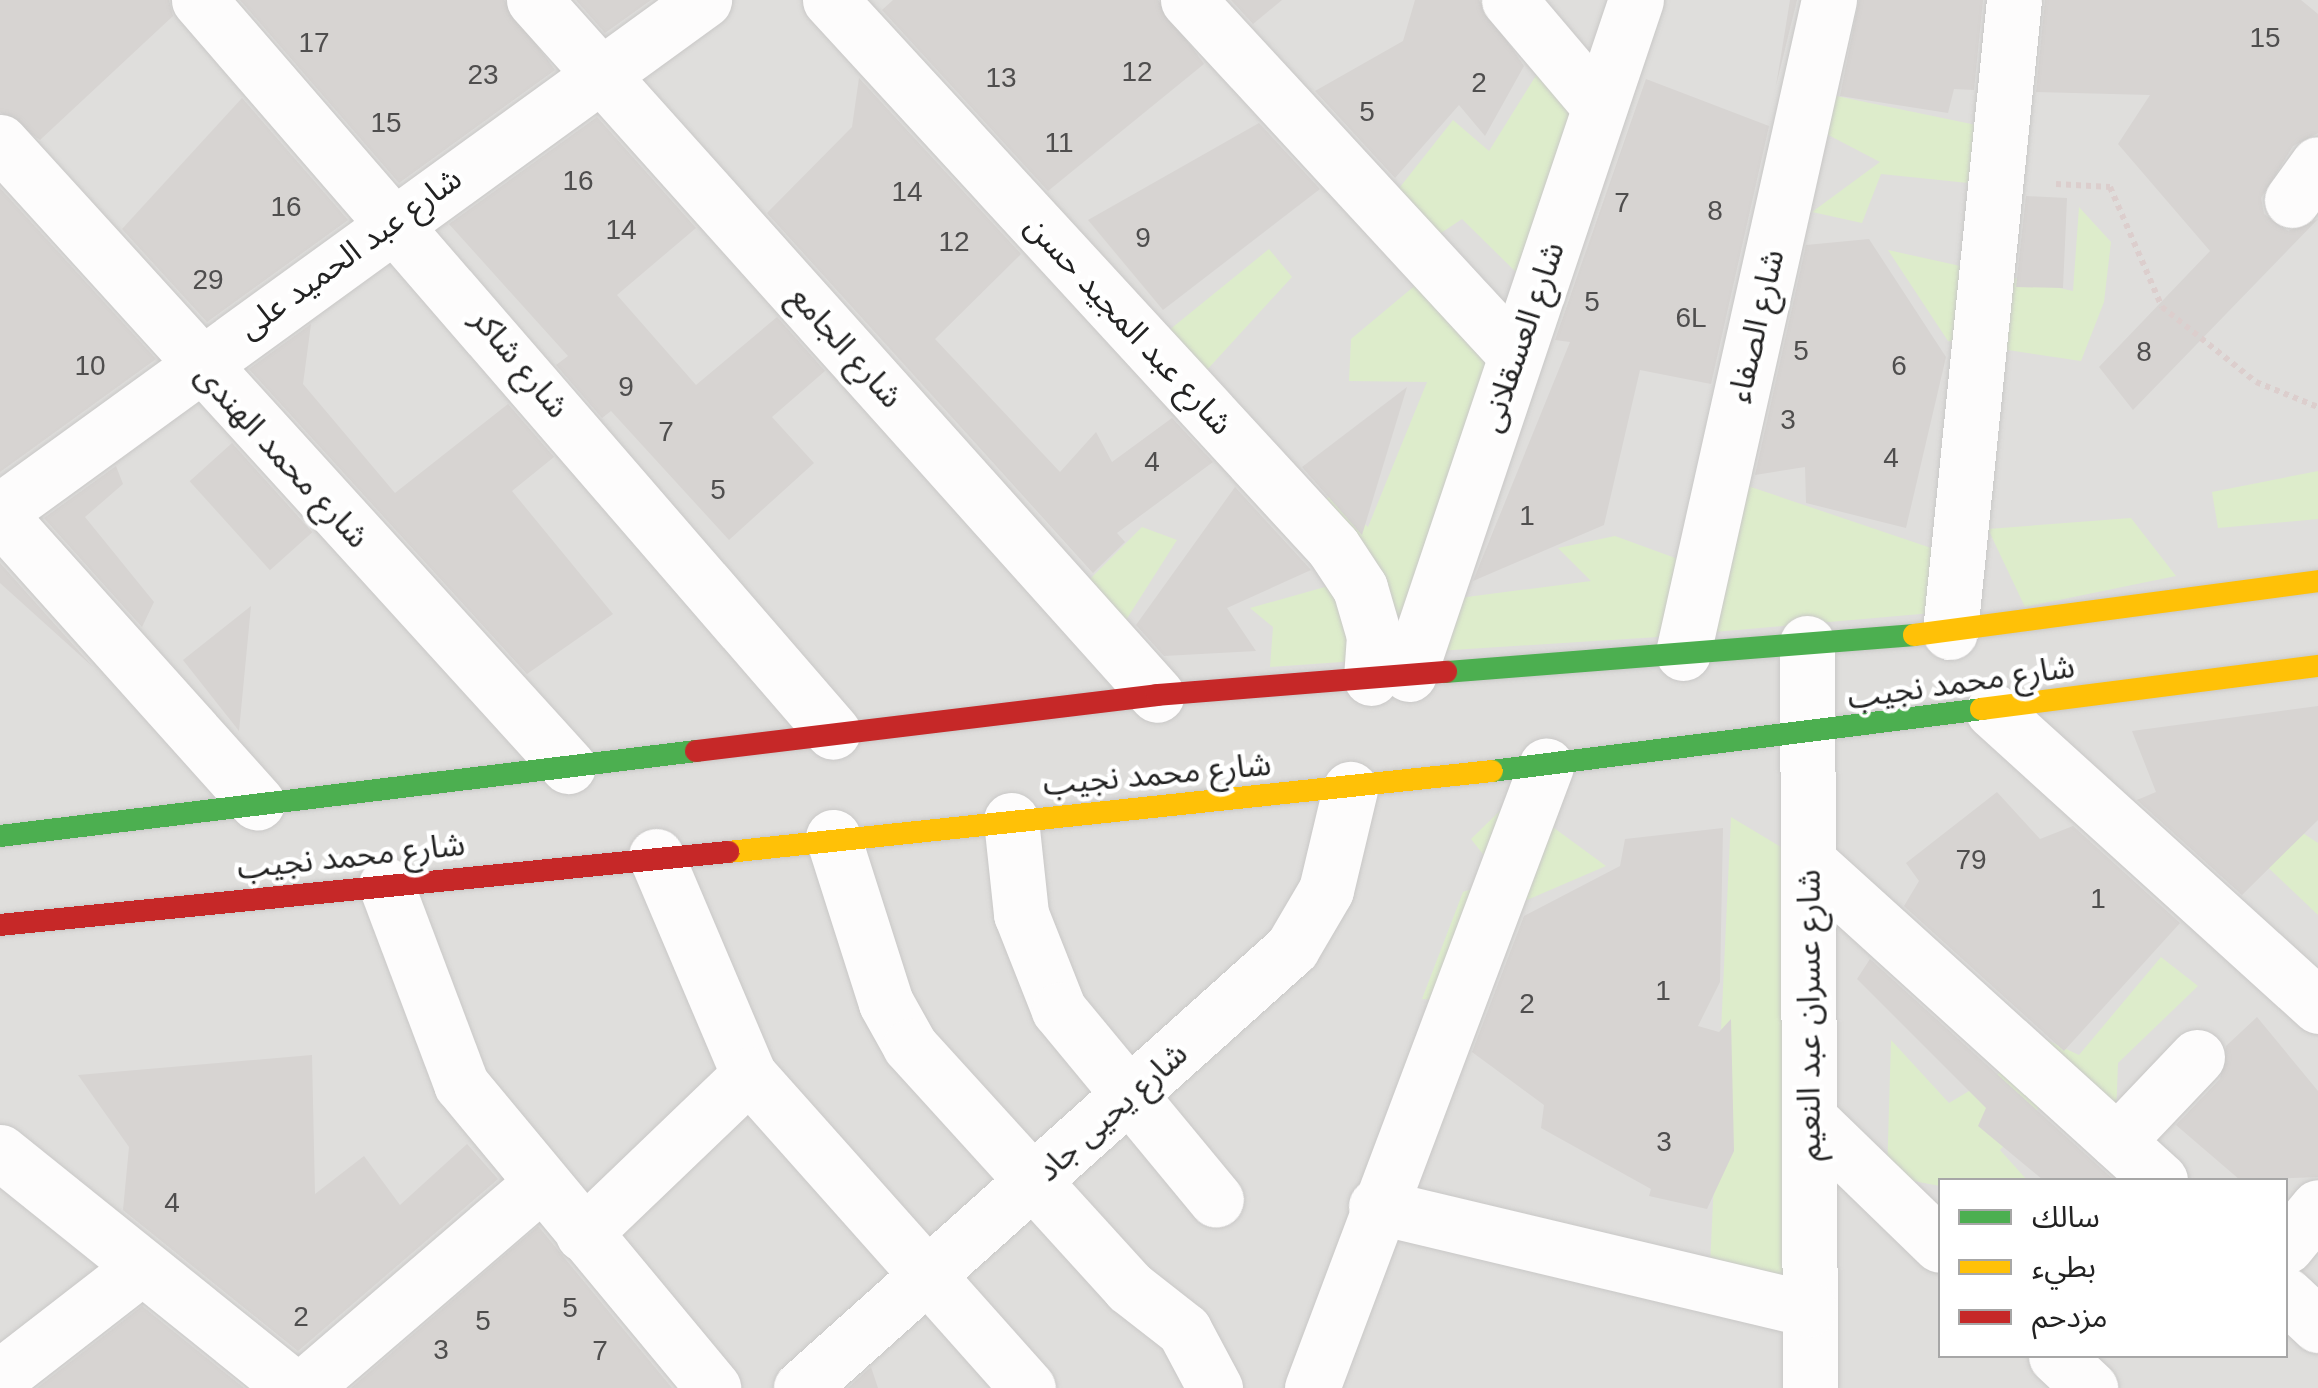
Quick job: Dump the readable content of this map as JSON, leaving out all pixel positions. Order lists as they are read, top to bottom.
{
  "streets": {
    "main road": ["شارع محمد نجيب"],
    "street": [
      "شارع عبد الحميد على",
      "شارع عبد المجيد حسن",
      "شارع الصفاء",
      "شارع العسقلانى",
      "شارع الجامع",
      "شارع شاكر",
      "شارع محمد الهندى",
      "شارع عسران عبد النعيم",
      "شارع يحيى جاد"
    ]
  },
  "crossings": [
    ["شارع عبد الحميد على", "شارع الجامع"],
    ["شارع عبد الحميد على", "شارع شاكر"],
    ["شارع عبد الحميد على", "شارع محمد الهندى"],
    ["شارع عبد المجيد حسن", "شارع العسقلانى"],
    ["شارع عبد المجيد حسن", "شارع محمد نجيب"],
    ["شارع الصفاء", "شارع محمد نجيب"],
    ["شارع العسقلانى", "شارع محمد نجيب"],
    ["شارع الجامع", "شارع محمد نجيب"],
    ["شارع شاكر", "شارع محمد نجيب"],
    ["شارع محمد الهندى", "شارع محمد نجيب"],
    ["شارع محمد نجيب", "شارع عسران عبد النعيم"],
    ["شارع محمد نجيب", "شارع يحيى جاد"]
  ],
  "house_numbers": [
    "15",
    "17",
    "12",
    "23",
    "13",
    "2",
    "5",
    "15",
    "11",
    "16",
    "14",
    "7",
    "16",
    "8",
    "14",
    "9",
    "12",
    "29",
    "5",
    "6L",
    "5",
    "8",
    "10",
    "6",
    "9",
    "3",
    "7",
    "4",
    "4",
    "5",
    "1",
    "79",
    "1",
    "1",
    "2",
    "3",
    "4",
    "5",
    "2",
    "5",
    "3",
    "7"
  ],
  "legend": ["سالك", "بطيء", "مزدحم"]
}
